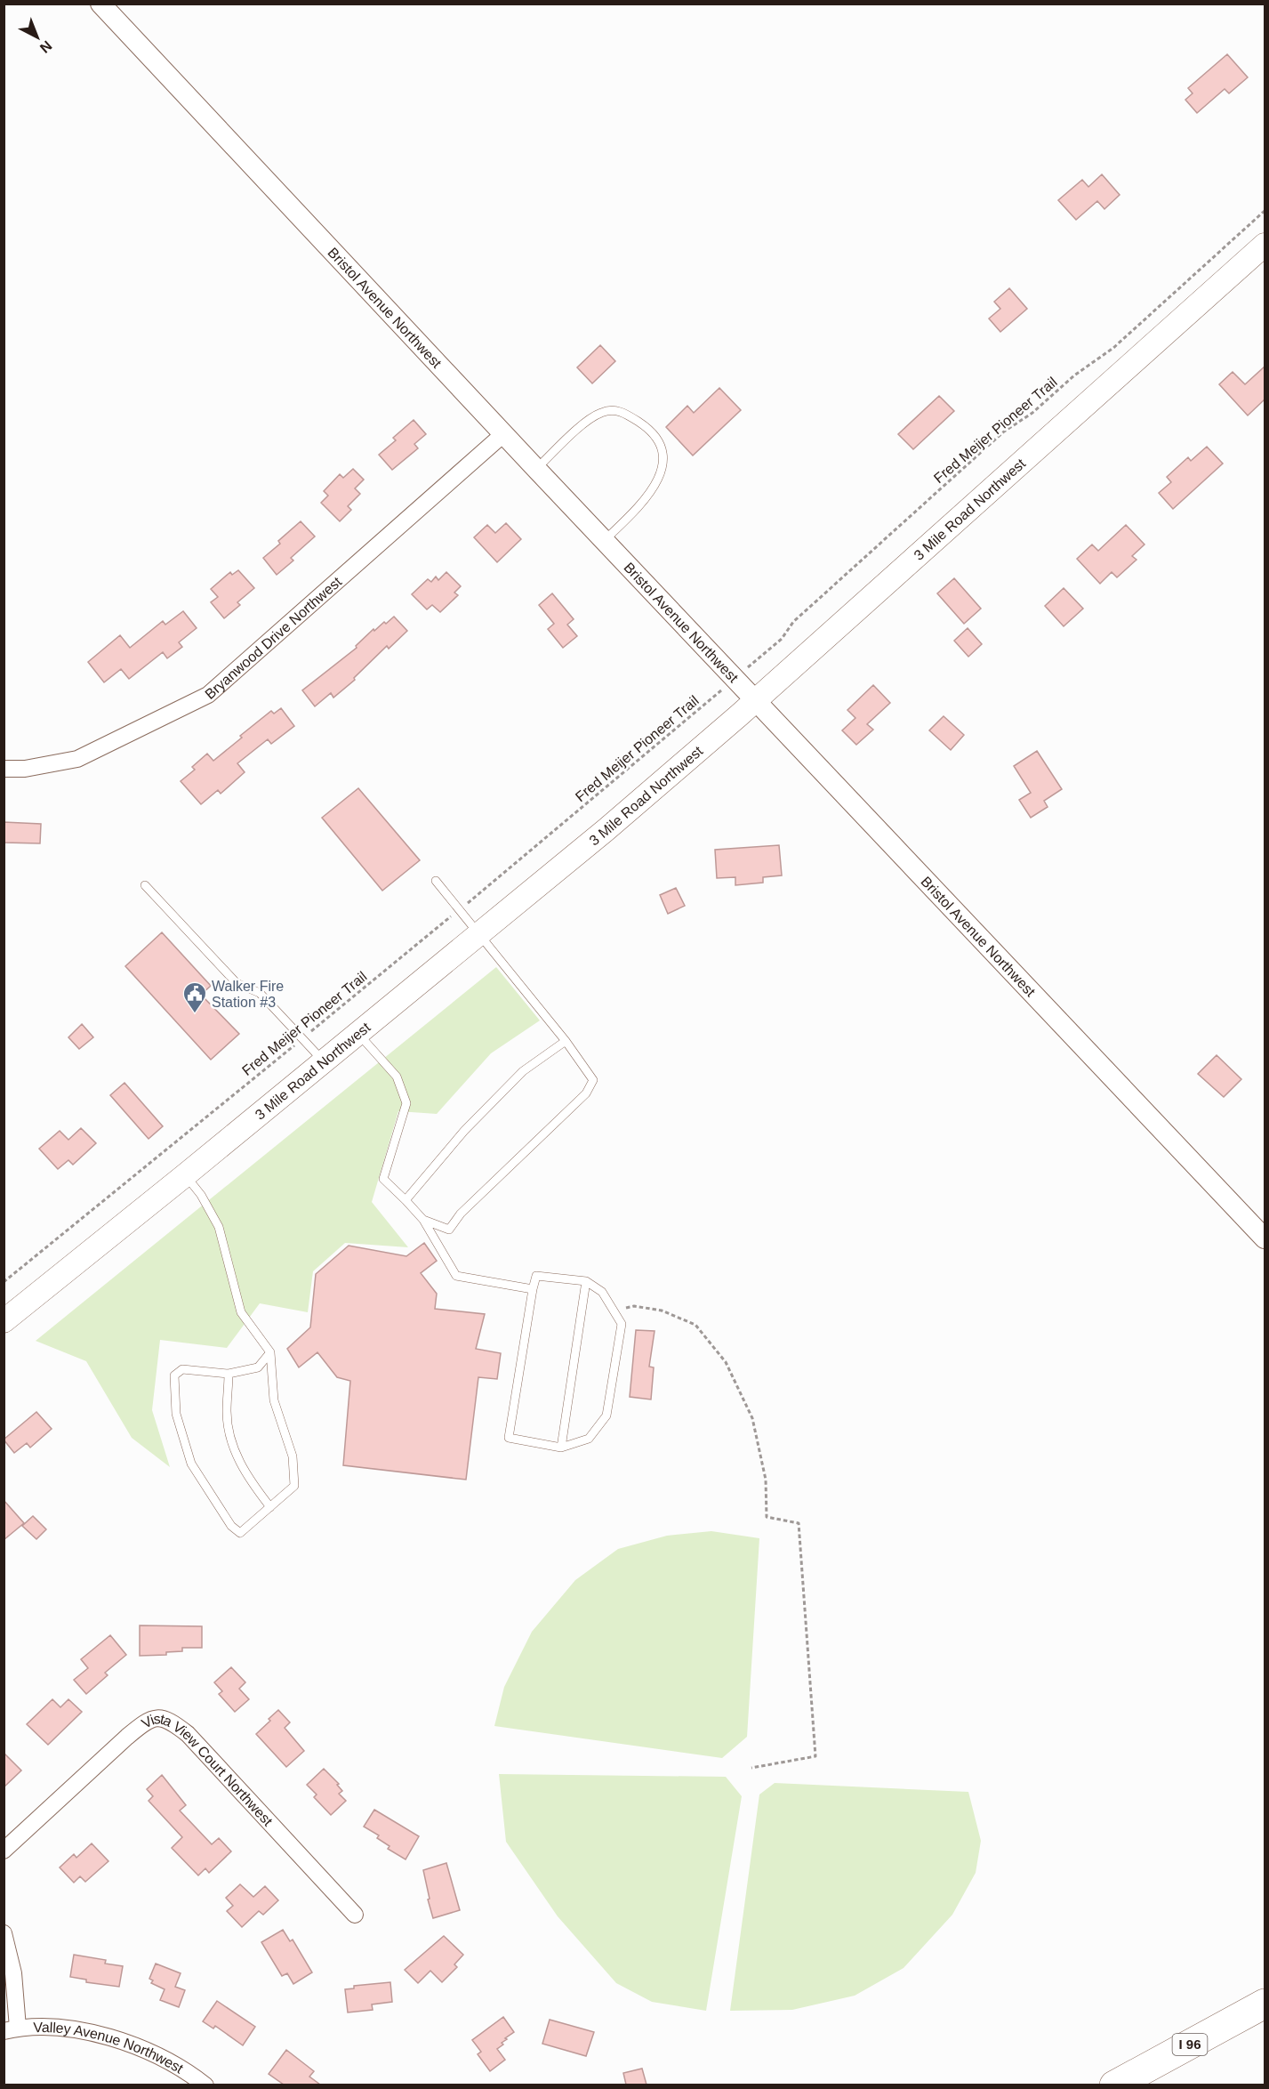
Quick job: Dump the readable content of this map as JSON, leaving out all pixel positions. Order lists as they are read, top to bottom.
{
  "streets": {
    "highway": ["I 96"],
    "main road": ["3 Mile Road Northwest"],
    "street": [
      "Bristol Avenue Northwest",
      "Bryanwood Drive Northwest",
      "Vista View Court Northwest",
      "Valley Avenue Northwest"
    ],
    "path": ["Fred Meijer Pioneer Trail"]
  },
  "crossings": [
    ["Bristol Avenue Northwest", "Fred Meijer Pioneer Trail"],
    ["Bristol Avenue Northwest", "3 Mile Road Northwest"],
    ["Bristol Avenue Northwest", "Bryanwood Drive Northwest"]
  ],
  "places": {
    "public building": ["Walker Fire Station #3"]
  },
  "north": "bottom right"
}
